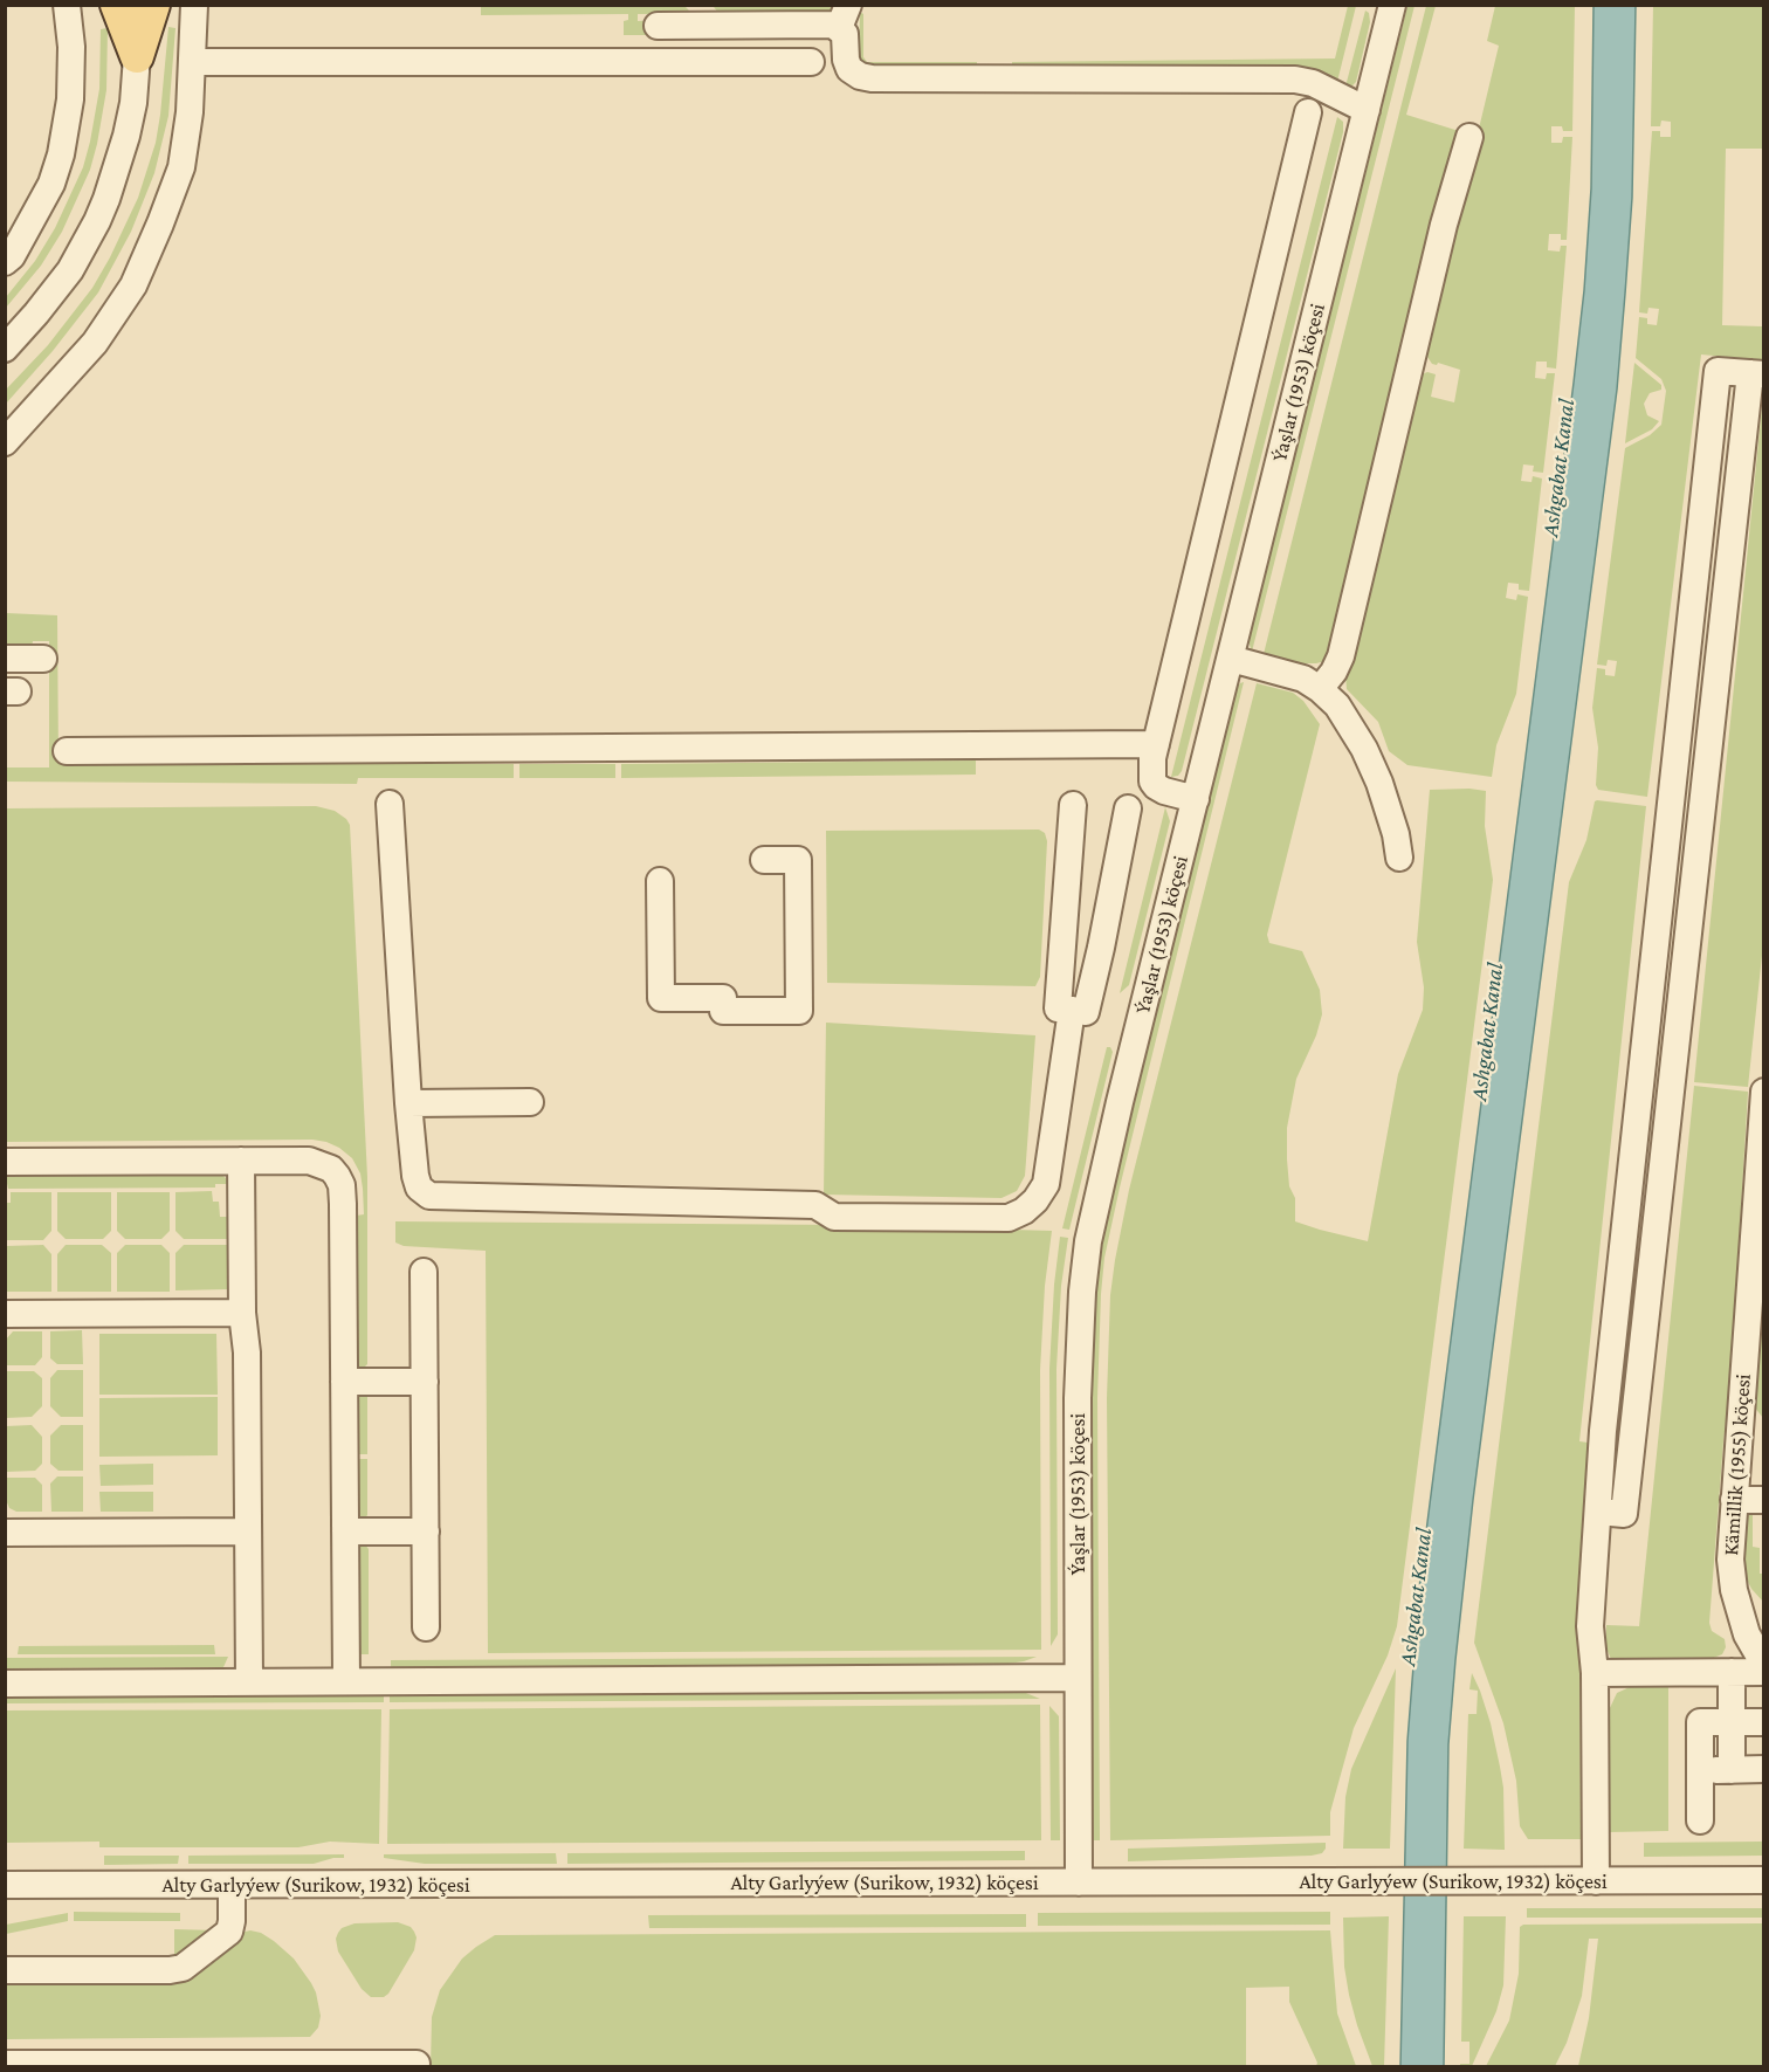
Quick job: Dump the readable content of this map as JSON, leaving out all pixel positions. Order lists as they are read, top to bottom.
{
  "streets": {
    "street": ["Ýaşlar (1953) köçesi", "Kämillik (1955) köçesi", "Alty Garlyýew (Surikow, 1932) köçesi"]
  },
  "crossings": [
    ["Ýaşlar (1953) köçesi", "Alty Garlyýew (Surikow, 1932) köçesi"]
  ],
  "water": ["Ashgabat Kanal"]
}
